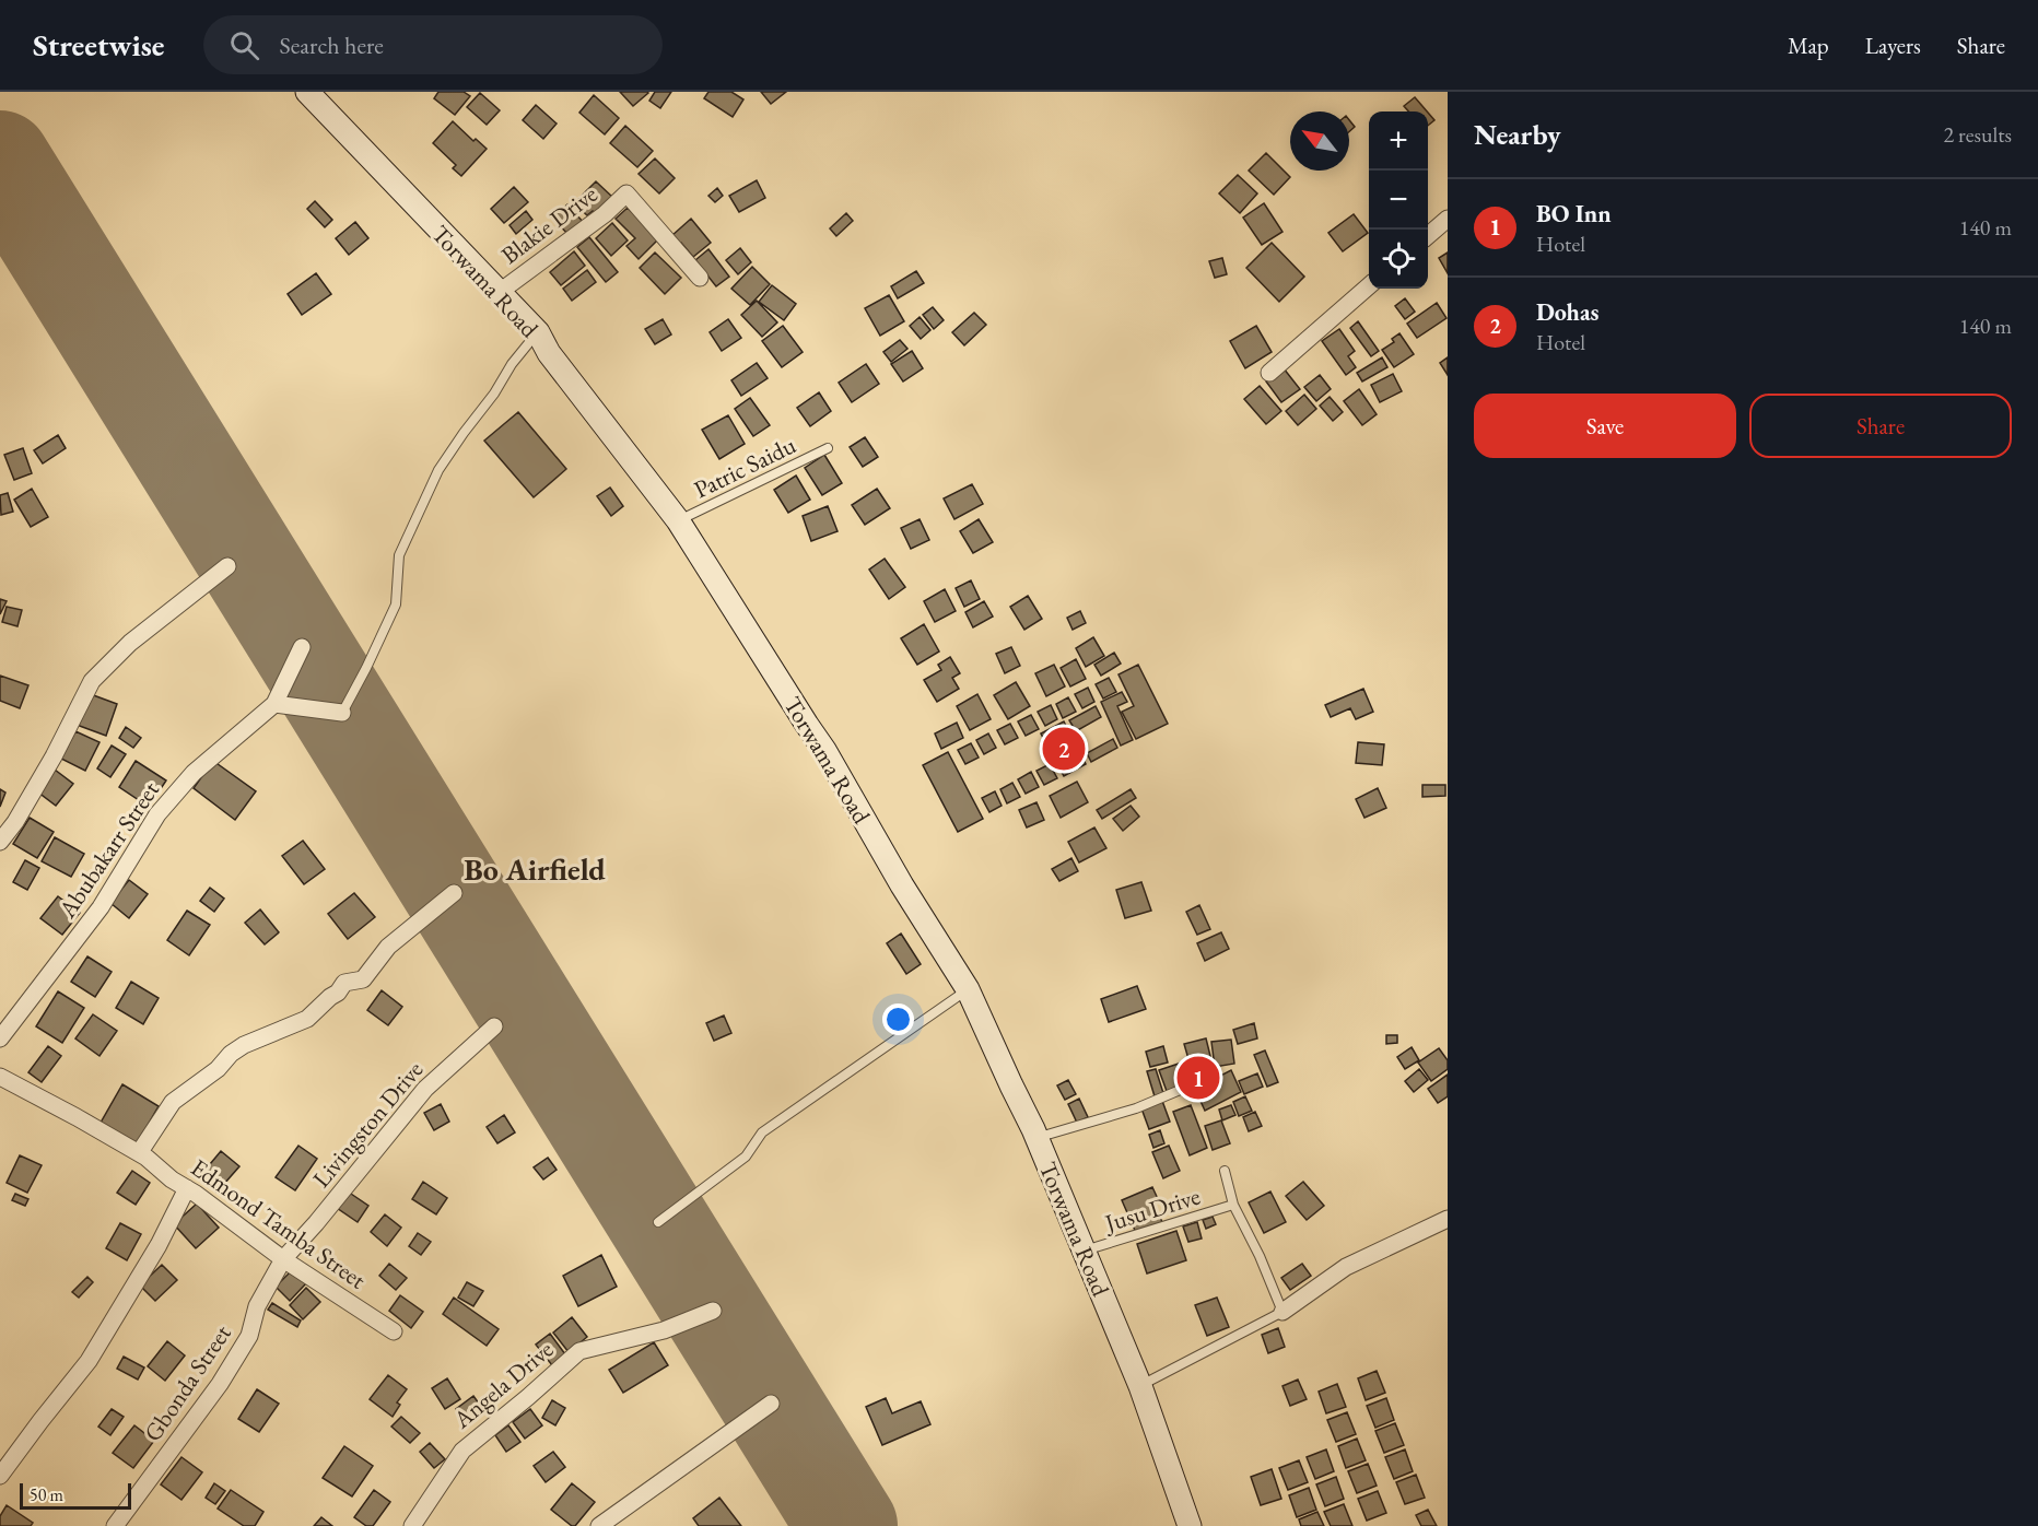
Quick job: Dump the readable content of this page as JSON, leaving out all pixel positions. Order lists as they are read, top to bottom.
{
  "streets": {
    "main road": ["Torwama Road"],
    "street": [
      "Blakie Drive",
      "Abubakarr Street",
      "Livingston Drive",
      "Edmond Tamba Street",
      "Gbonda Street",
      "Angela Drive"
    ],
    "lane": ["Patric Saidu", "Jusu Drive"]
  },
  "crossings": [
    ["Blakie Drive", "Torwama Road"],
    ["Torwama Road", "Patric Saidu"],
    ["Torwama Road", "Jusu Drive"],
    ["Livingston Drive", "Edmond Tamba Street"],
    ["Livingston Drive", "Gbonda Street"],
    ["Edmond Tamba Street", "Gbonda Street"]
  ],
  "districts": ["Bo Airfield"],
  "scale_bar": "50 m",
  "north": "top left",
  "page": {
    "header": "Streetwise",
    "search": "Search here",
    "nav": ["Map", "Layers", "Share"],
    "heading": ["Nearby", "2 results"],
    "map_buttons": ["+", "−"],
    "list": [
      {
        "mark": "1",
        "name": "BO Inn",
        "note": "Hotel",
        "value": "140 m"
      },
      {
        "mark": "2",
        "name": "Dohas",
        "note": "Hotel",
        "value": "140 m"
      }
    ],
    "buttons": ["Save", "Share"],
    "pins": ["2", "1"],
    "scale": "50 m"
  }
}
